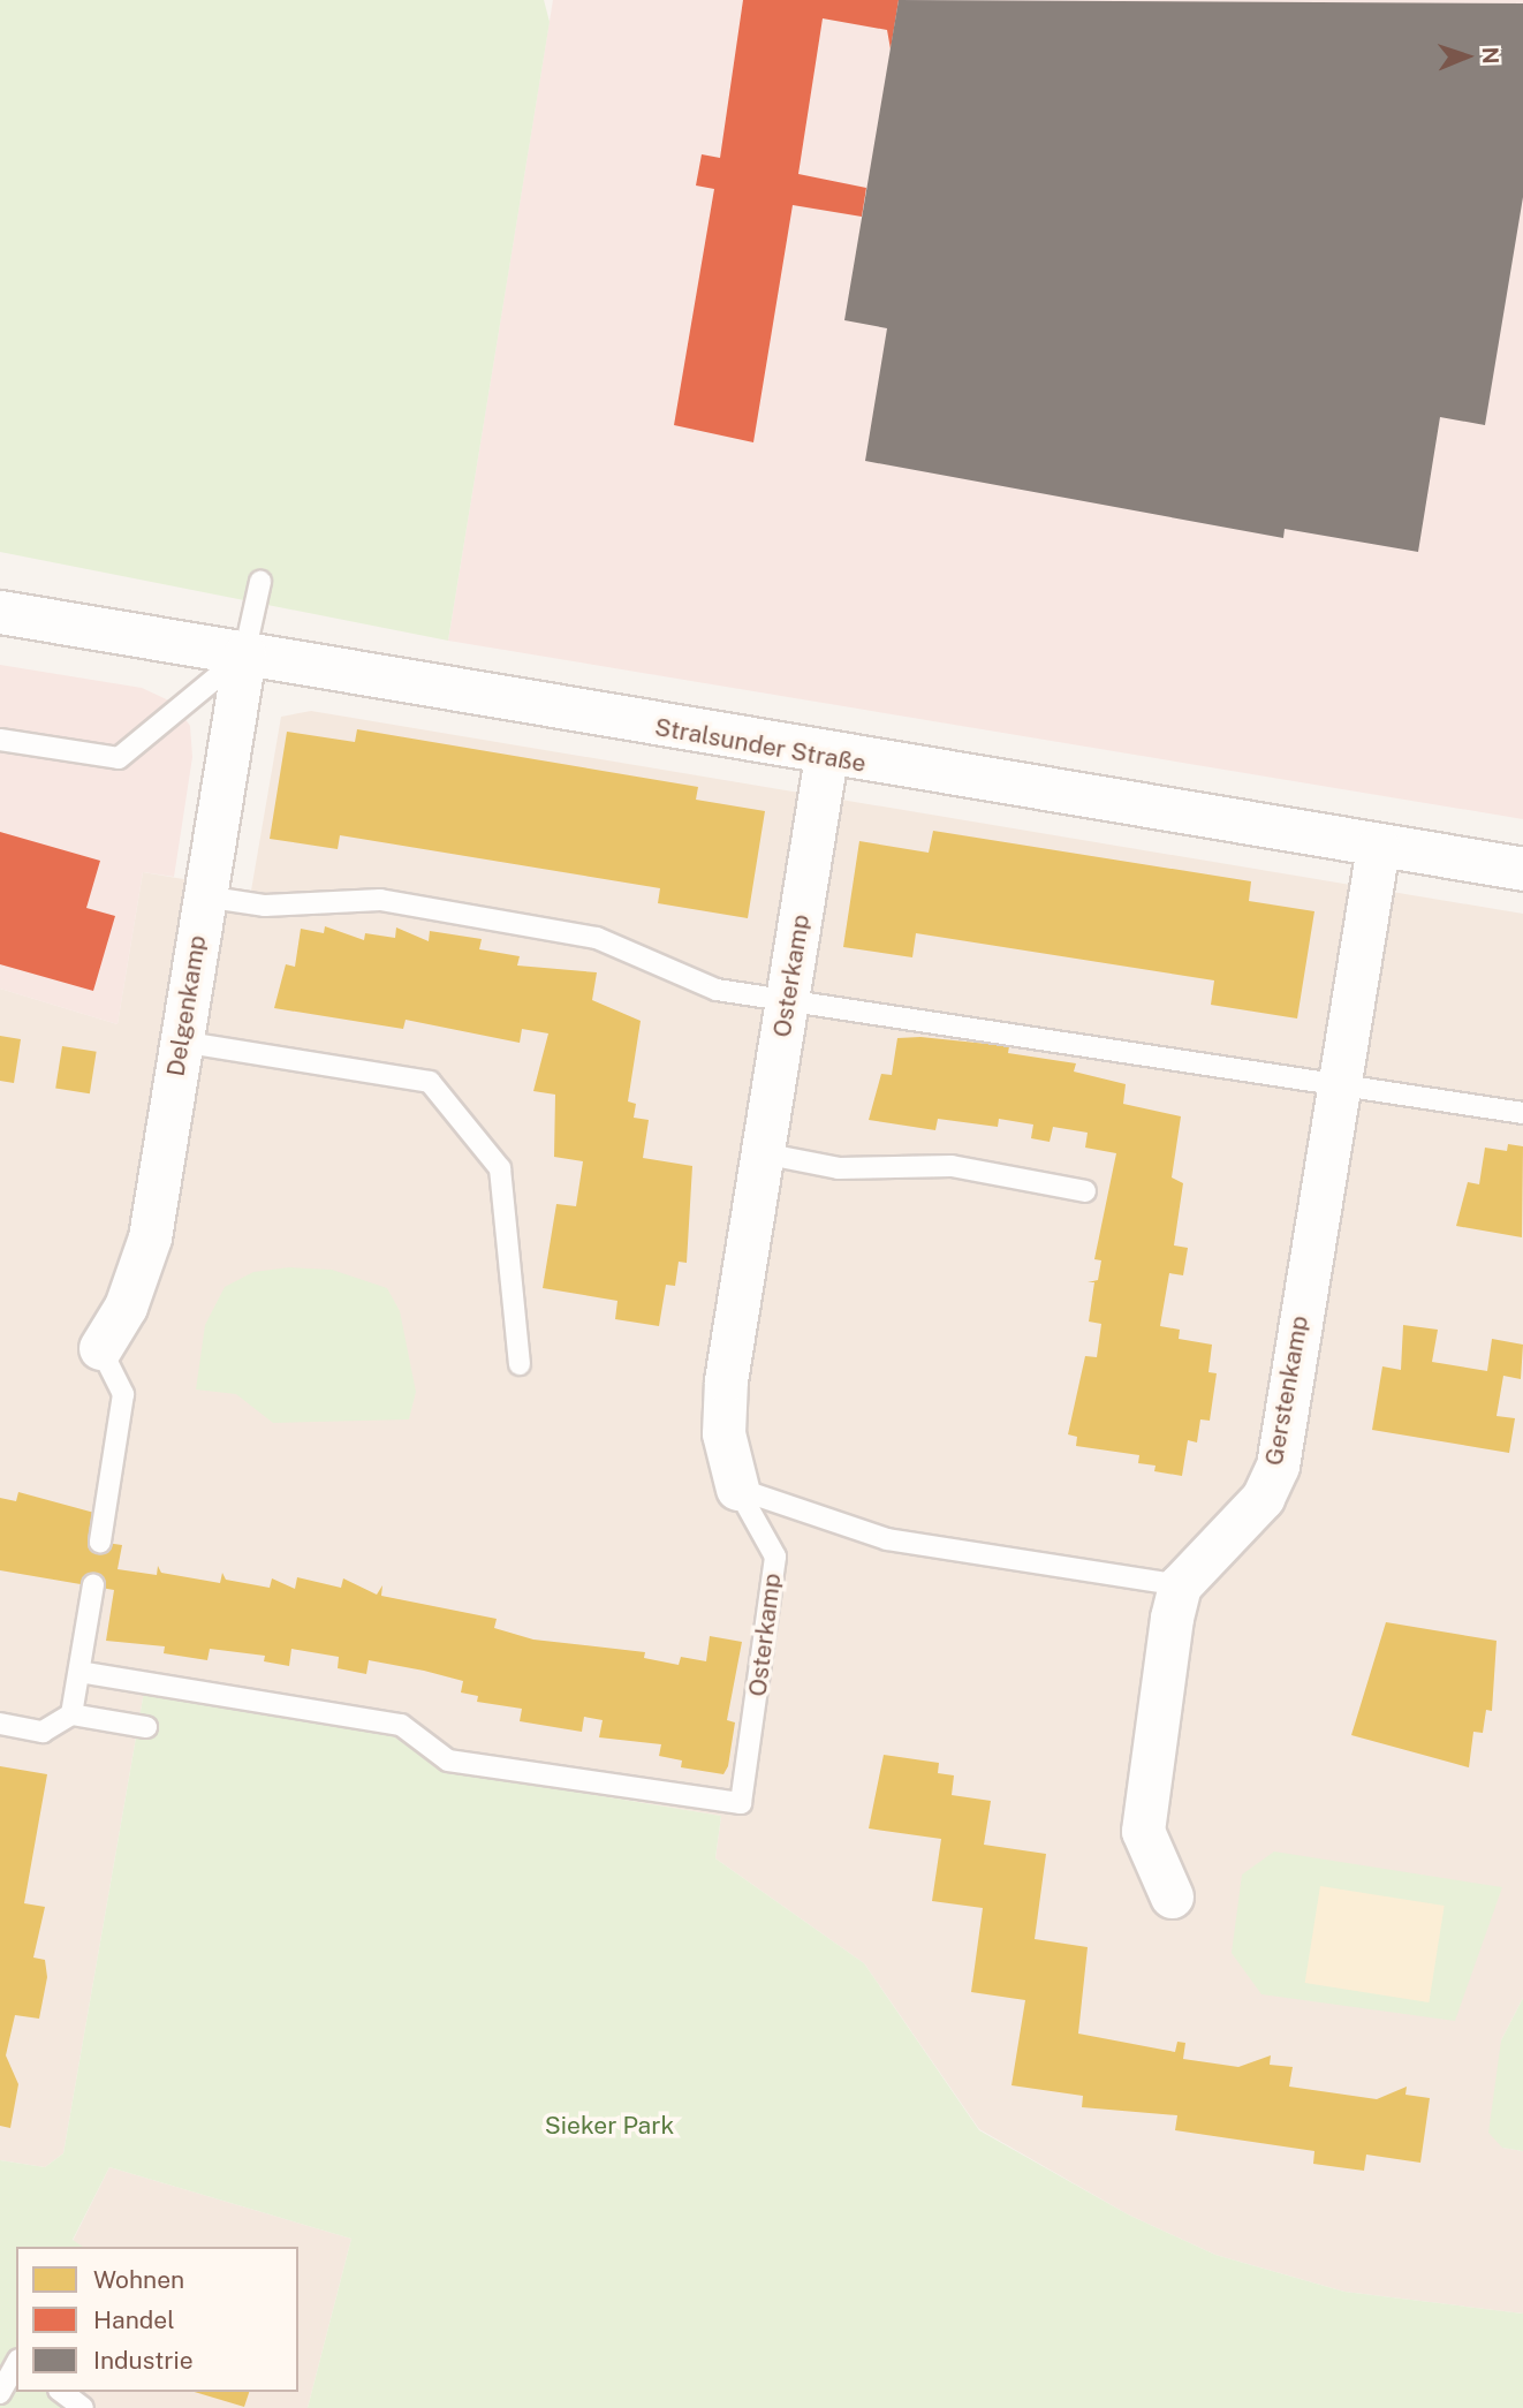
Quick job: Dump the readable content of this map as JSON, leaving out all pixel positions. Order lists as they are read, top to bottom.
{
  "streets": {
    "street": [
      "Stralsunder Straße",
      "Osterkamp",
      "Delgenkamp",
      "Gerstenkamp"
    ]
  },
  "crossings": [
    ["Stralsunder Straße", "Osterkamp"],
    ["Stralsunder Straße", "Delgenkamp"],
    ["Stralsunder Straße", "Gerstenkamp"]
  ],
  "parks": ["Sieker Park"],
  "legend": ["Wohnen", "Handel", "Industrie"],
  "north": "right"
}
